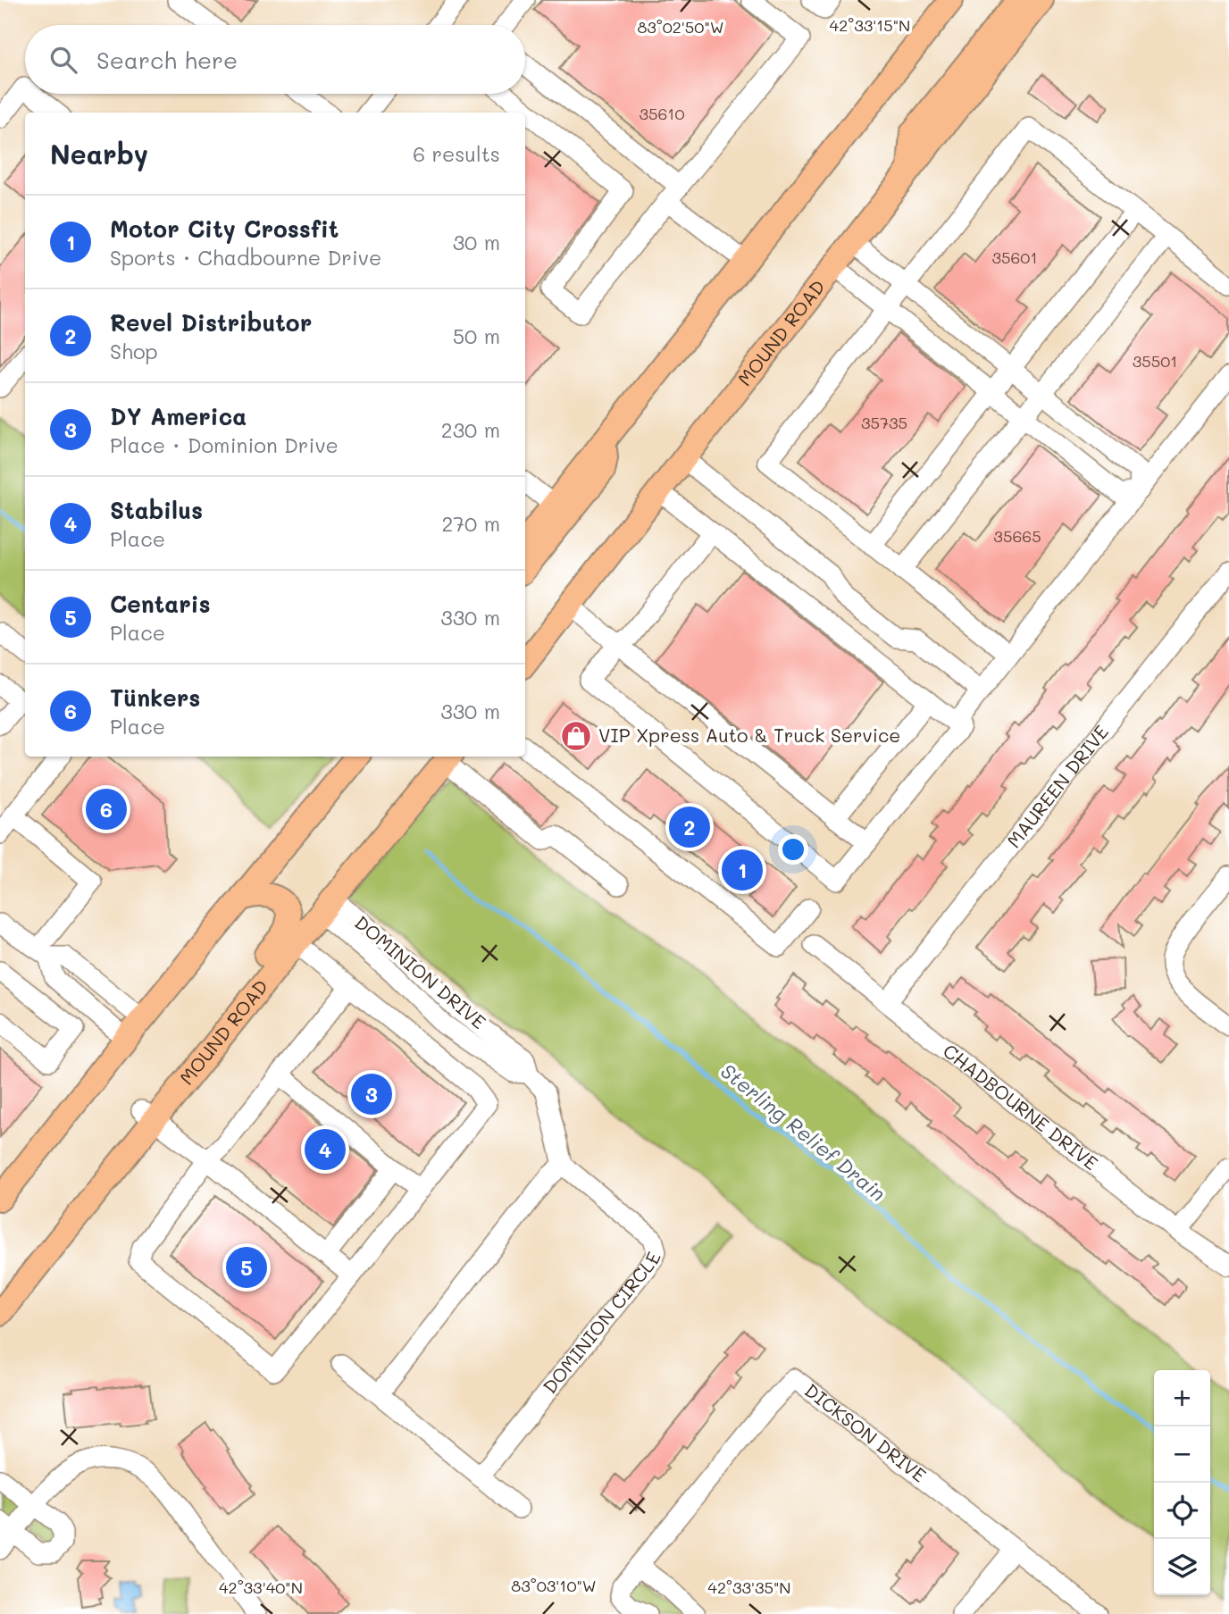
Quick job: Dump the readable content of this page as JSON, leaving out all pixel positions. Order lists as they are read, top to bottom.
{
  "streets": {
    "main road": ["MOUND ROAD"],
    "street": [
      "MAUREEN DRIVE",
      "DOMINION DRIVE",
      "CHADBOURNE DRIVE",
      "DOMINION CIRCLE",
      "DICKSON DRIVE"
    ]
  },
  "crossings": [
    ["MOUND ROAD", "DOMINION DRIVE"],
    ["MAUREEN DRIVE", "CHADBOURNE DRIVE"],
    ["DOMINION DRIVE", "DOMINION CIRCLE"]
  ],
  "water": ["Sterling Relief Drain"],
  "places": {
    "shop": ["VIP Xpress Auto & Truck Service"]
  },
  "house_numbers": [
    "35610",
    "35601",
    "35501",
    "35735",
    "35665"
  ],
  "page": {
    "search": "Search here",
    "heading": ["Nearby", "6 results"],
    "list": [
      {
        "mark": "1",
        "name": "Motor City Crossfit",
        "note": "Sports · Chadbourne Drive",
        "value": "30 m"
      },
      {
        "mark": "2",
        "name": "Revel Distributor",
        "note": "Shop",
        "value": "50 m"
      },
      {
        "mark": "3",
        "name": "DY America",
        "note": "Place · Dominion Drive",
        "value": "230 m"
      },
      {
        "mark": "4",
        "name": "Stabilus",
        "note": "Place",
        "value": "270 m"
      },
      {
        "mark": "5",
        "name": "Centaris",
        "note": "Place",
        "value": "330 m"
      },
      {
        "mark": "6",
        "name": "Tünkers",
        "note": "Place",
        "value": "330 m"
      }
    ],
    "pins": [
      "6",
      "2",
      "1",
      "3",
      "4",
      "5"
    ],
    "map_buttons": ["+", "−"]
  },
  "coordinates": [
    "42°33'15\"N",
    "83°02'50\"W",
    "83°03'10\"W",
    "42°33'40\"N",
    "42°33'35\"N"
  ]
}
